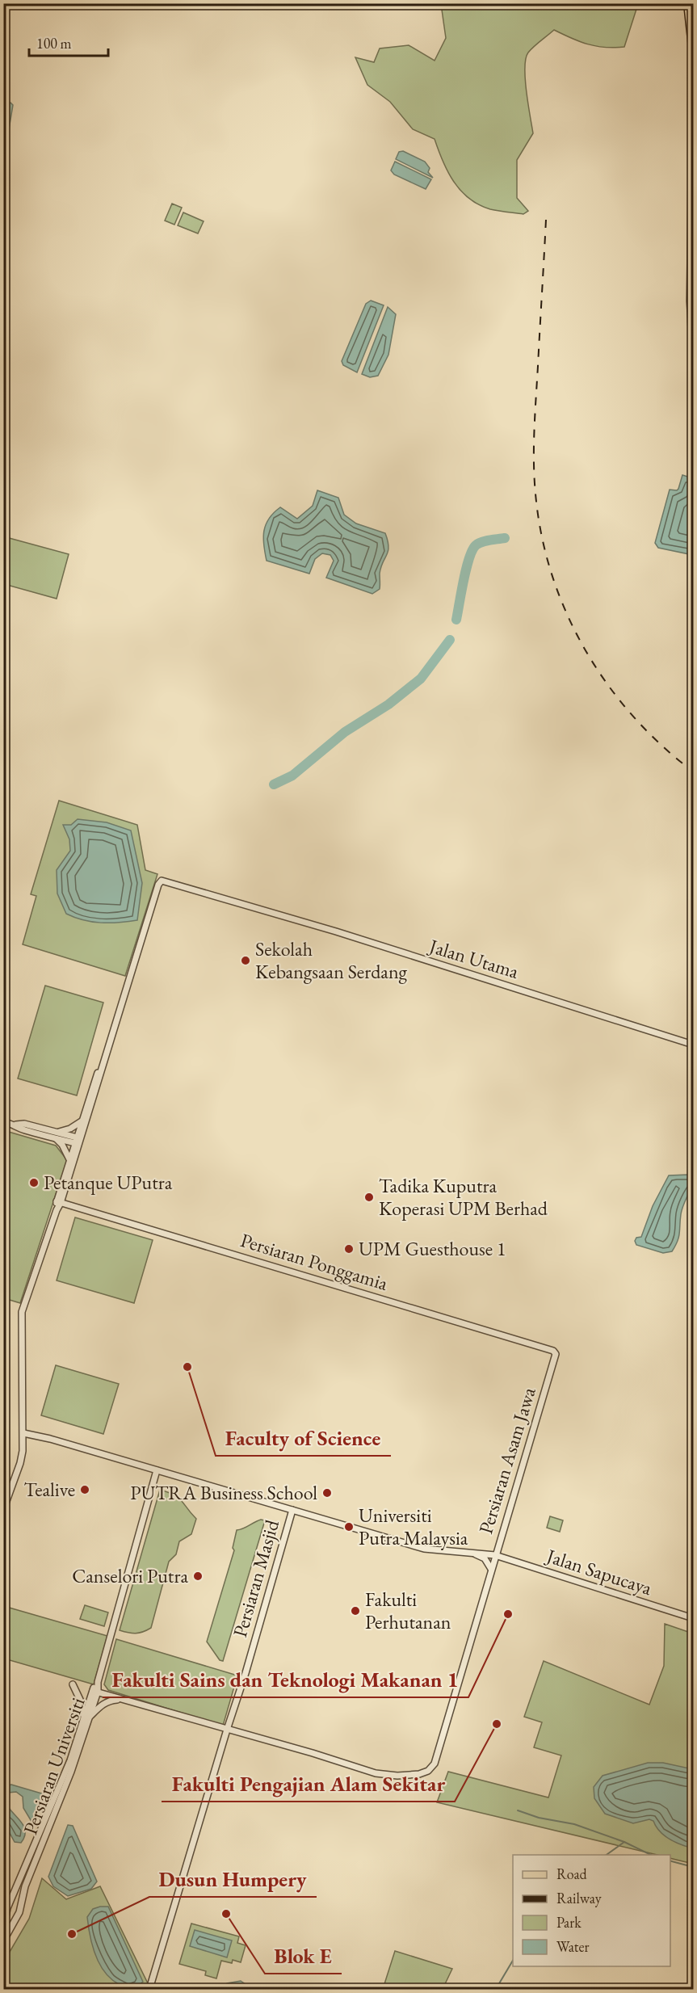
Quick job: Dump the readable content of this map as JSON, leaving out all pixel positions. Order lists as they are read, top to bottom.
{
  "streets": {
    "street": [
      "Jalan Utama",
      "Persiaran Ponggamia",
      "Persiaran Asam Jawa",
      "Jalan Sapucaya",
      "Persiaran Masjid",
      "Persiaran Universiti"
    ]
  },
  "crossings": [
    ["Persiaran Ponggamia", "Persiaran Asam Jawa"],
    ["Persiaran Asam Jawa", "Jalan Sapucaya"],
    ["Persiaran Asam Jawa", "Persiaran Masjid"],
    ["Persiaran Asam Jawa", "Persiaran Universiti"],
    ["Jalan Sapucaya", "Persiaran Masjid"],
    ["Jalan Sapucaya", "Persiaran Universiti"]
  ],
  "places": [
    "Sekolah Kebangsaan Serdang",
    "Petanque UPutra",
    "Tadika Kuputra Koperasi UPM Berhad",
    "UPM Guesthouse 1",
    "Faculty of Science",
    "Tealive",
    "PUTRA Business School",
    "Universiti Putra Malaysia",
    "Canselori Putra",
    "Fakulti Perhutanan",
    "Fakulti Sains dan Teknologi Makanan 1",
    "Fakulti Pengajian Alam Sekitar",
    "Blok E",
    "Dusun Humpery"
  ],
  "legend": [
    "Road",
    "Railway",
    "Park",
    "Water"
  ],
  "scale_bar": "100 m"
}
